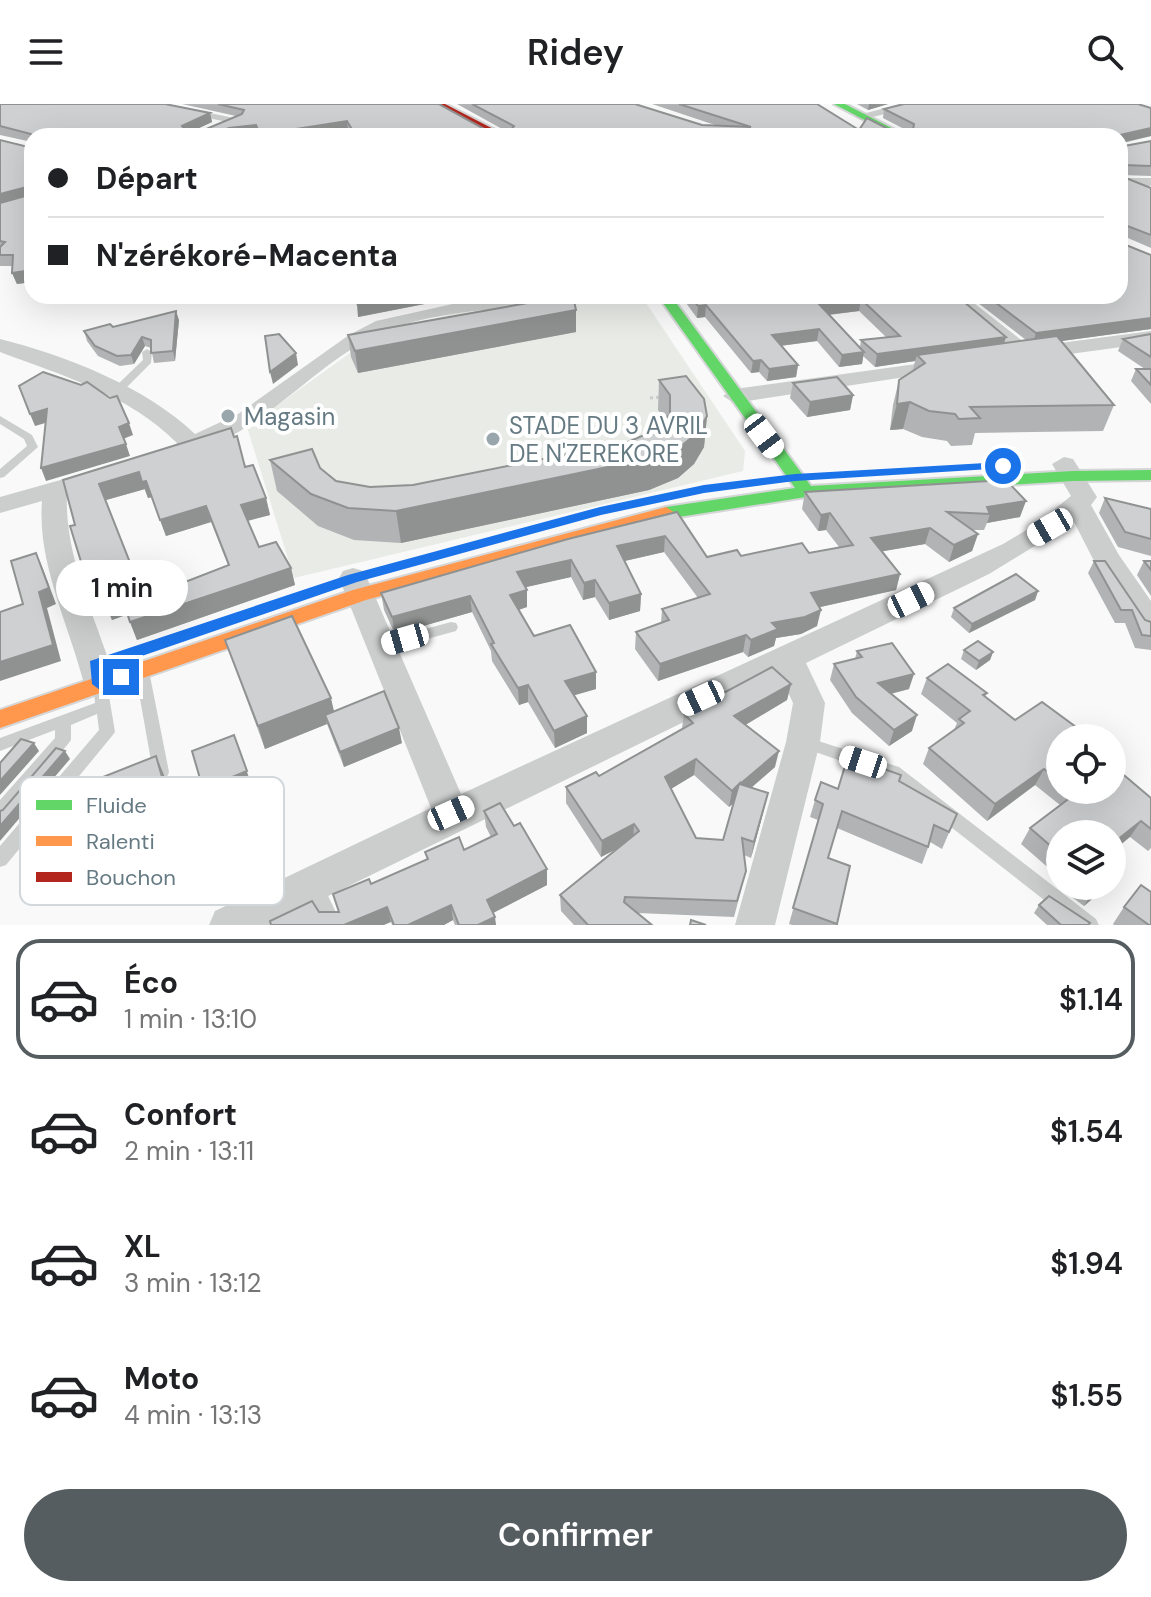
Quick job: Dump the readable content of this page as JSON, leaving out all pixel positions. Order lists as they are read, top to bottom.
{
  "places": ["Magasin", "STADE DU 3 AVRIL DE N'ZEREKORE"],
  "legend": ["Fluide", "Ralenti", "Bouchon"],
  "page": {
    "header": "Ridey",
    "banner": ["Départ", "N'zérékoré-Macenta"],
    "bubble": "1 min",
    "list": [
      {
        "name": "Éco",
        "note": "1 min · 13:10",
        "value": "$1.14"
      },
      {
        "name": "Confort",
        "note": "2 min · 13:11",
        "value": "$1.54"
      },
      {
        "name": "XL",
        "note": "3 min · 13:12",
        "value": "$1.94"
      },
      {
        "name": "Moto",
        "note": "4 min · 13:13",
        "value": "$1.55"
      }
    ],
    "buttons": "Confirmer"
  }
}
